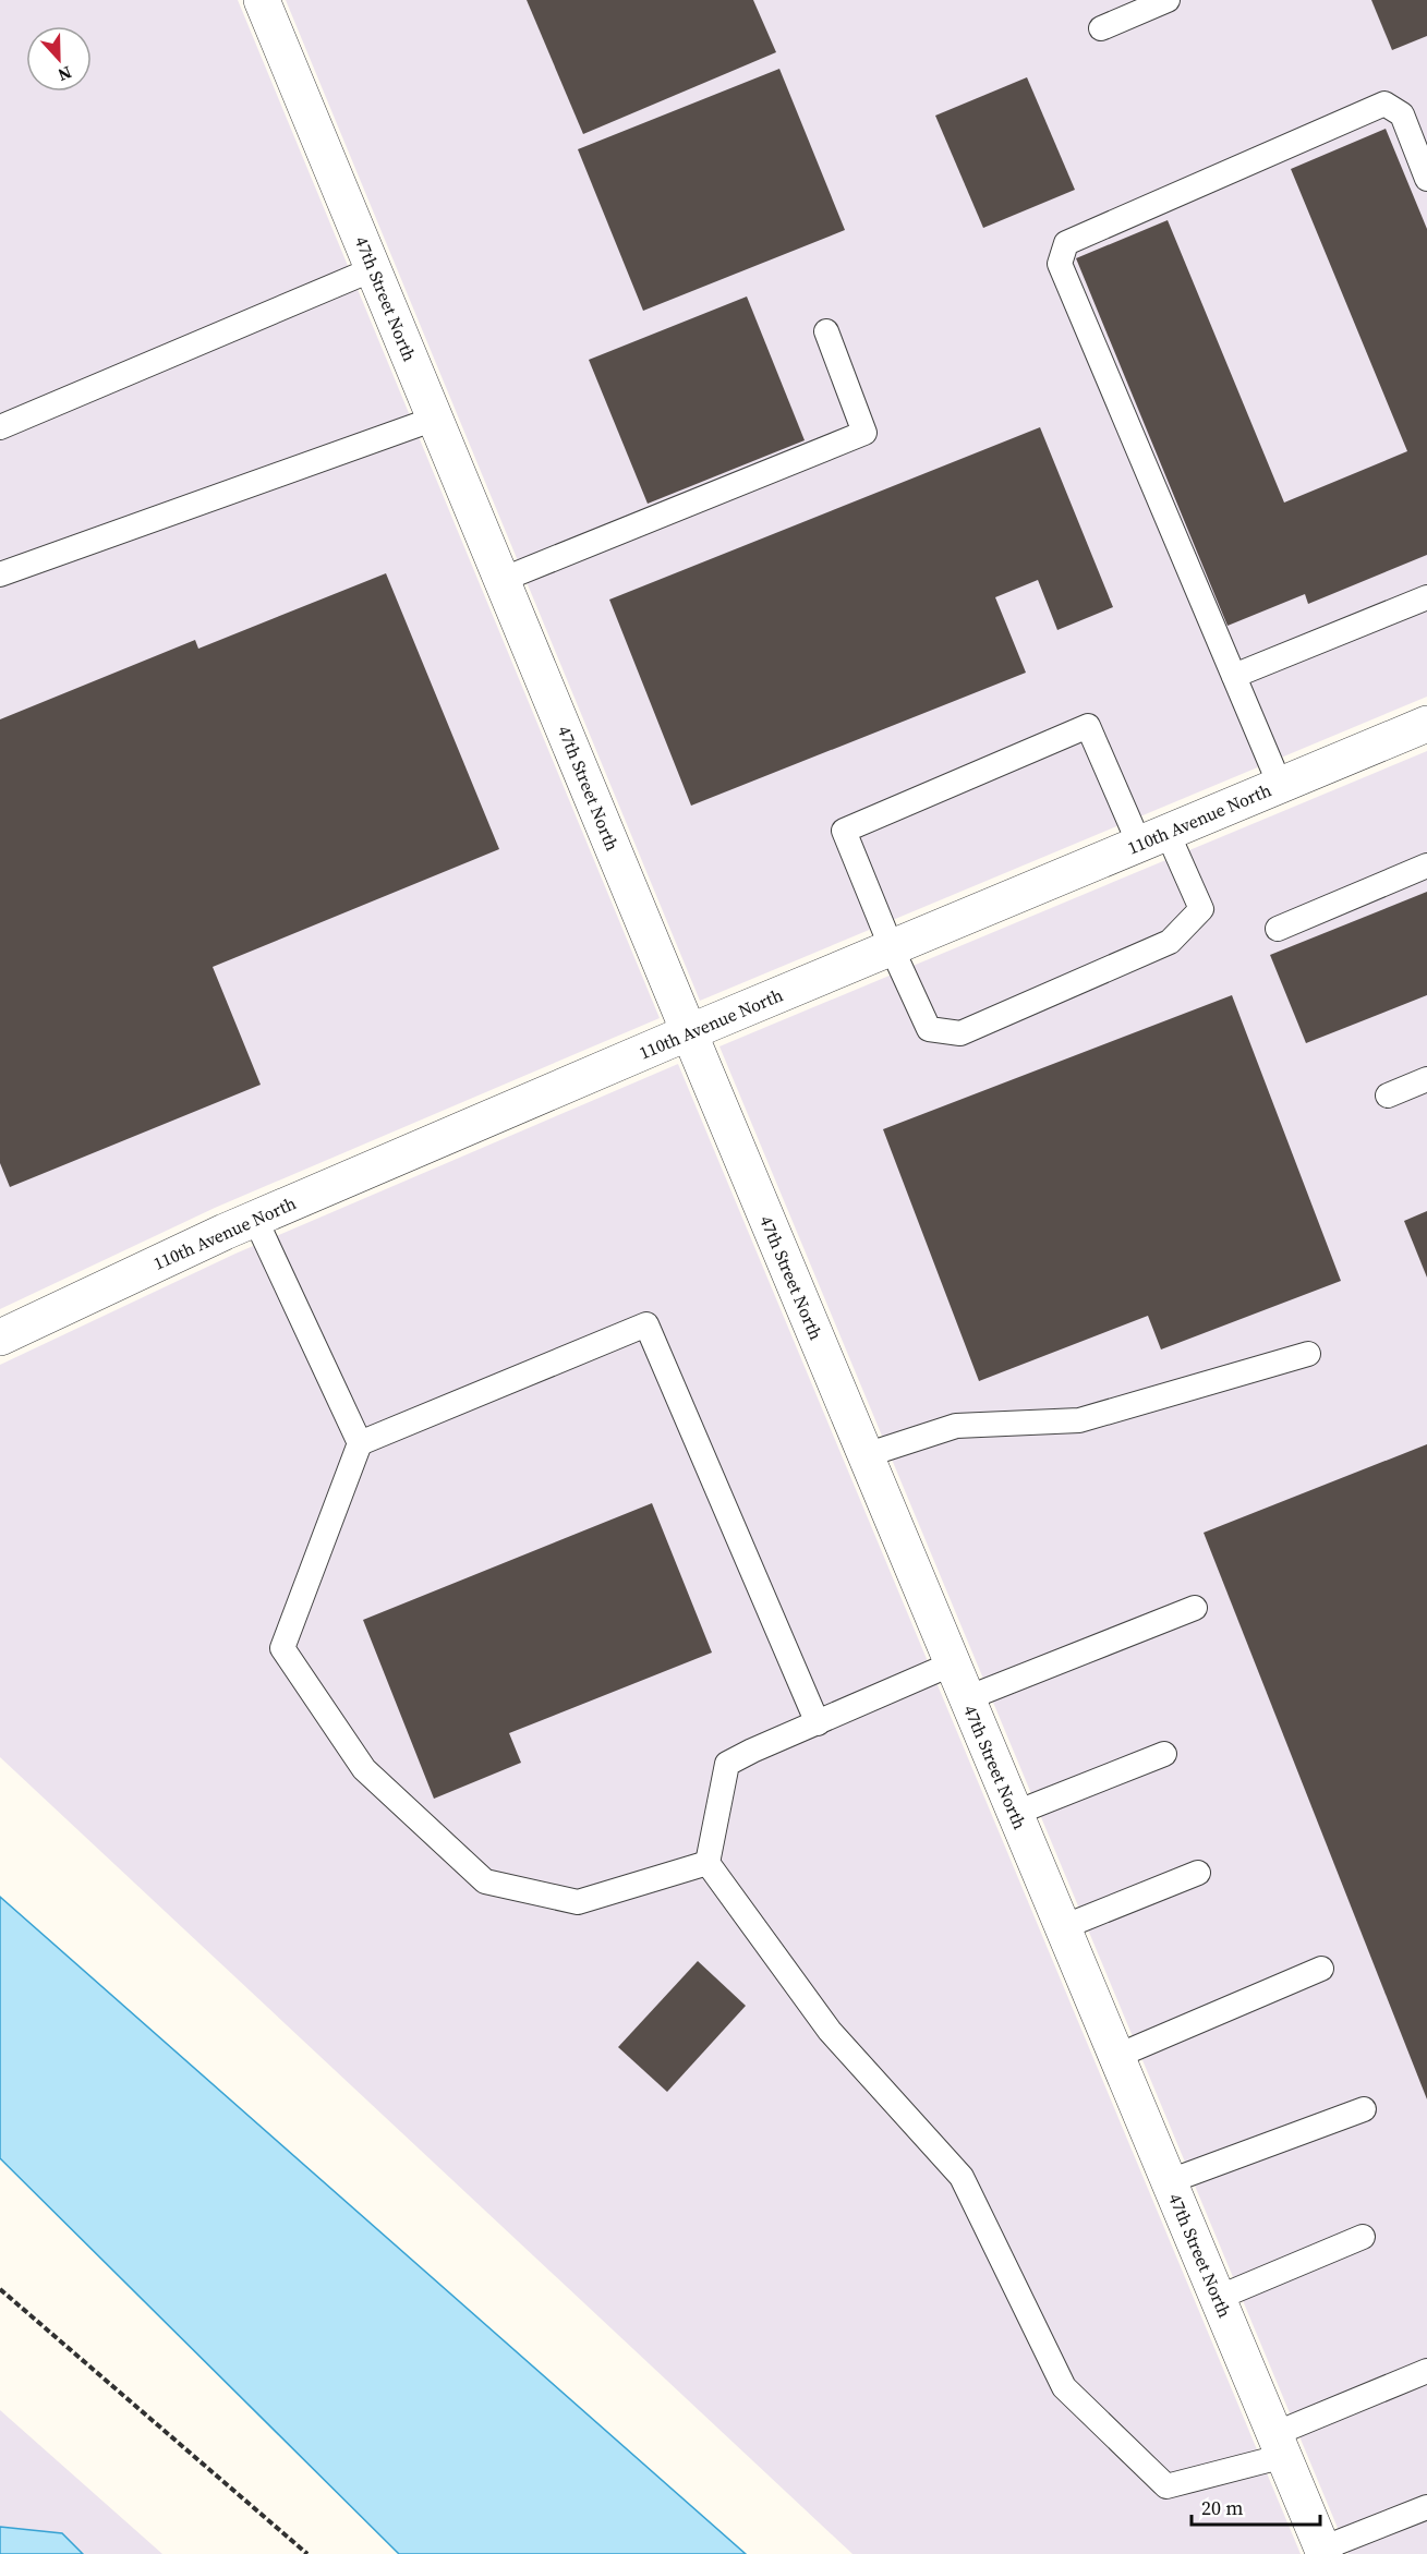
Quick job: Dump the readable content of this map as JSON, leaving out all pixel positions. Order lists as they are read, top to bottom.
{
  "streets": {
    "street": ["47th Street North", "110th Avenue North"]
  },
  "crossings": [
    ["47th Street North", "110th Avenue North"]
  ],
  "scale_bar": "20 m",
  "north": "bottom"
}
